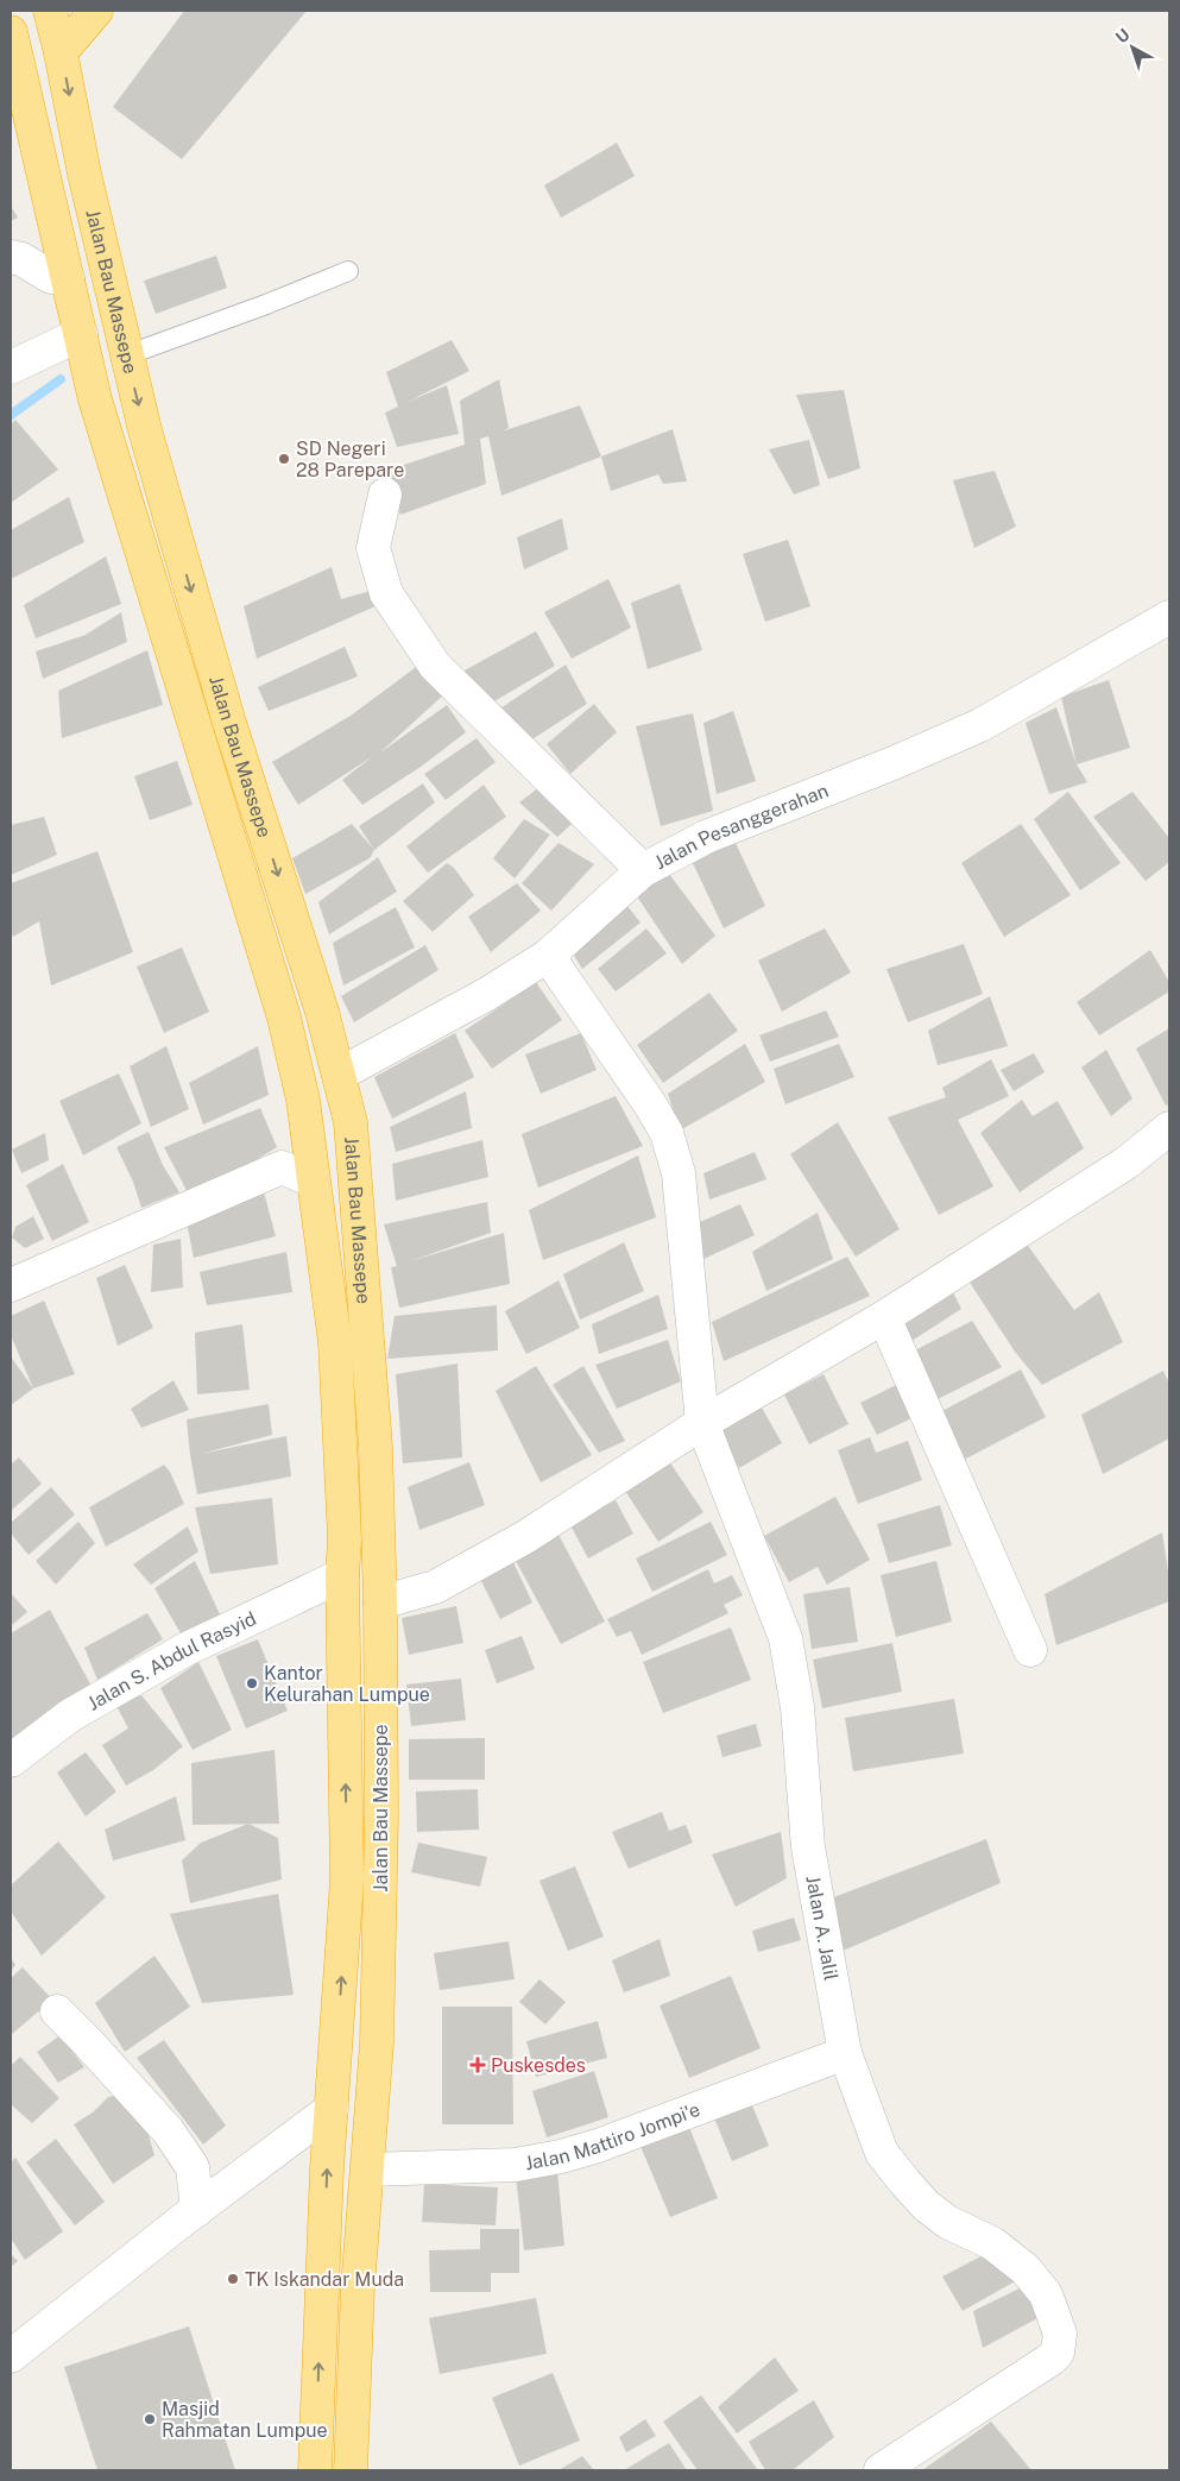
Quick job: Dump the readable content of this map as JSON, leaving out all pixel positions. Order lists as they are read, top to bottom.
{
  "streets": {
    "highway": ["Jalan Bau Massepe"],
    "street": [
      "Jalan Pesanggerahan",
      "Jalan S. Abdul Rasyid",
      "Jalan A. Jalil",
      "Jalan Mattiro Jompi'e"
    ]
  },
  "crossings": [
    ["Jalan Bau Massepe", "Jalan Pesanggerahan"],
    ["Jalan Bau Massepe", "Jalan S. Abdul Rasyid"],
    ["Jalan Bau Massepe", "Jalan Mattiro Jompi'e"],
    ["Jalan Pesanggerahan", "Jalan A. Jalil"],
    ["Jalan A. Jalil", "Jalan Mattiro Jompi'e"]
  ],
  "places": {
    "other": [
      "SD Negeri 28 Parepare",
      "Kantor Kelurahan Lumpue",
      "TK Iskandar Muda",
      "Masjid Rahmatan Lumpue"
    ],
    "health": ["Puskesdes"]
  },
  "north": "top left"
}
